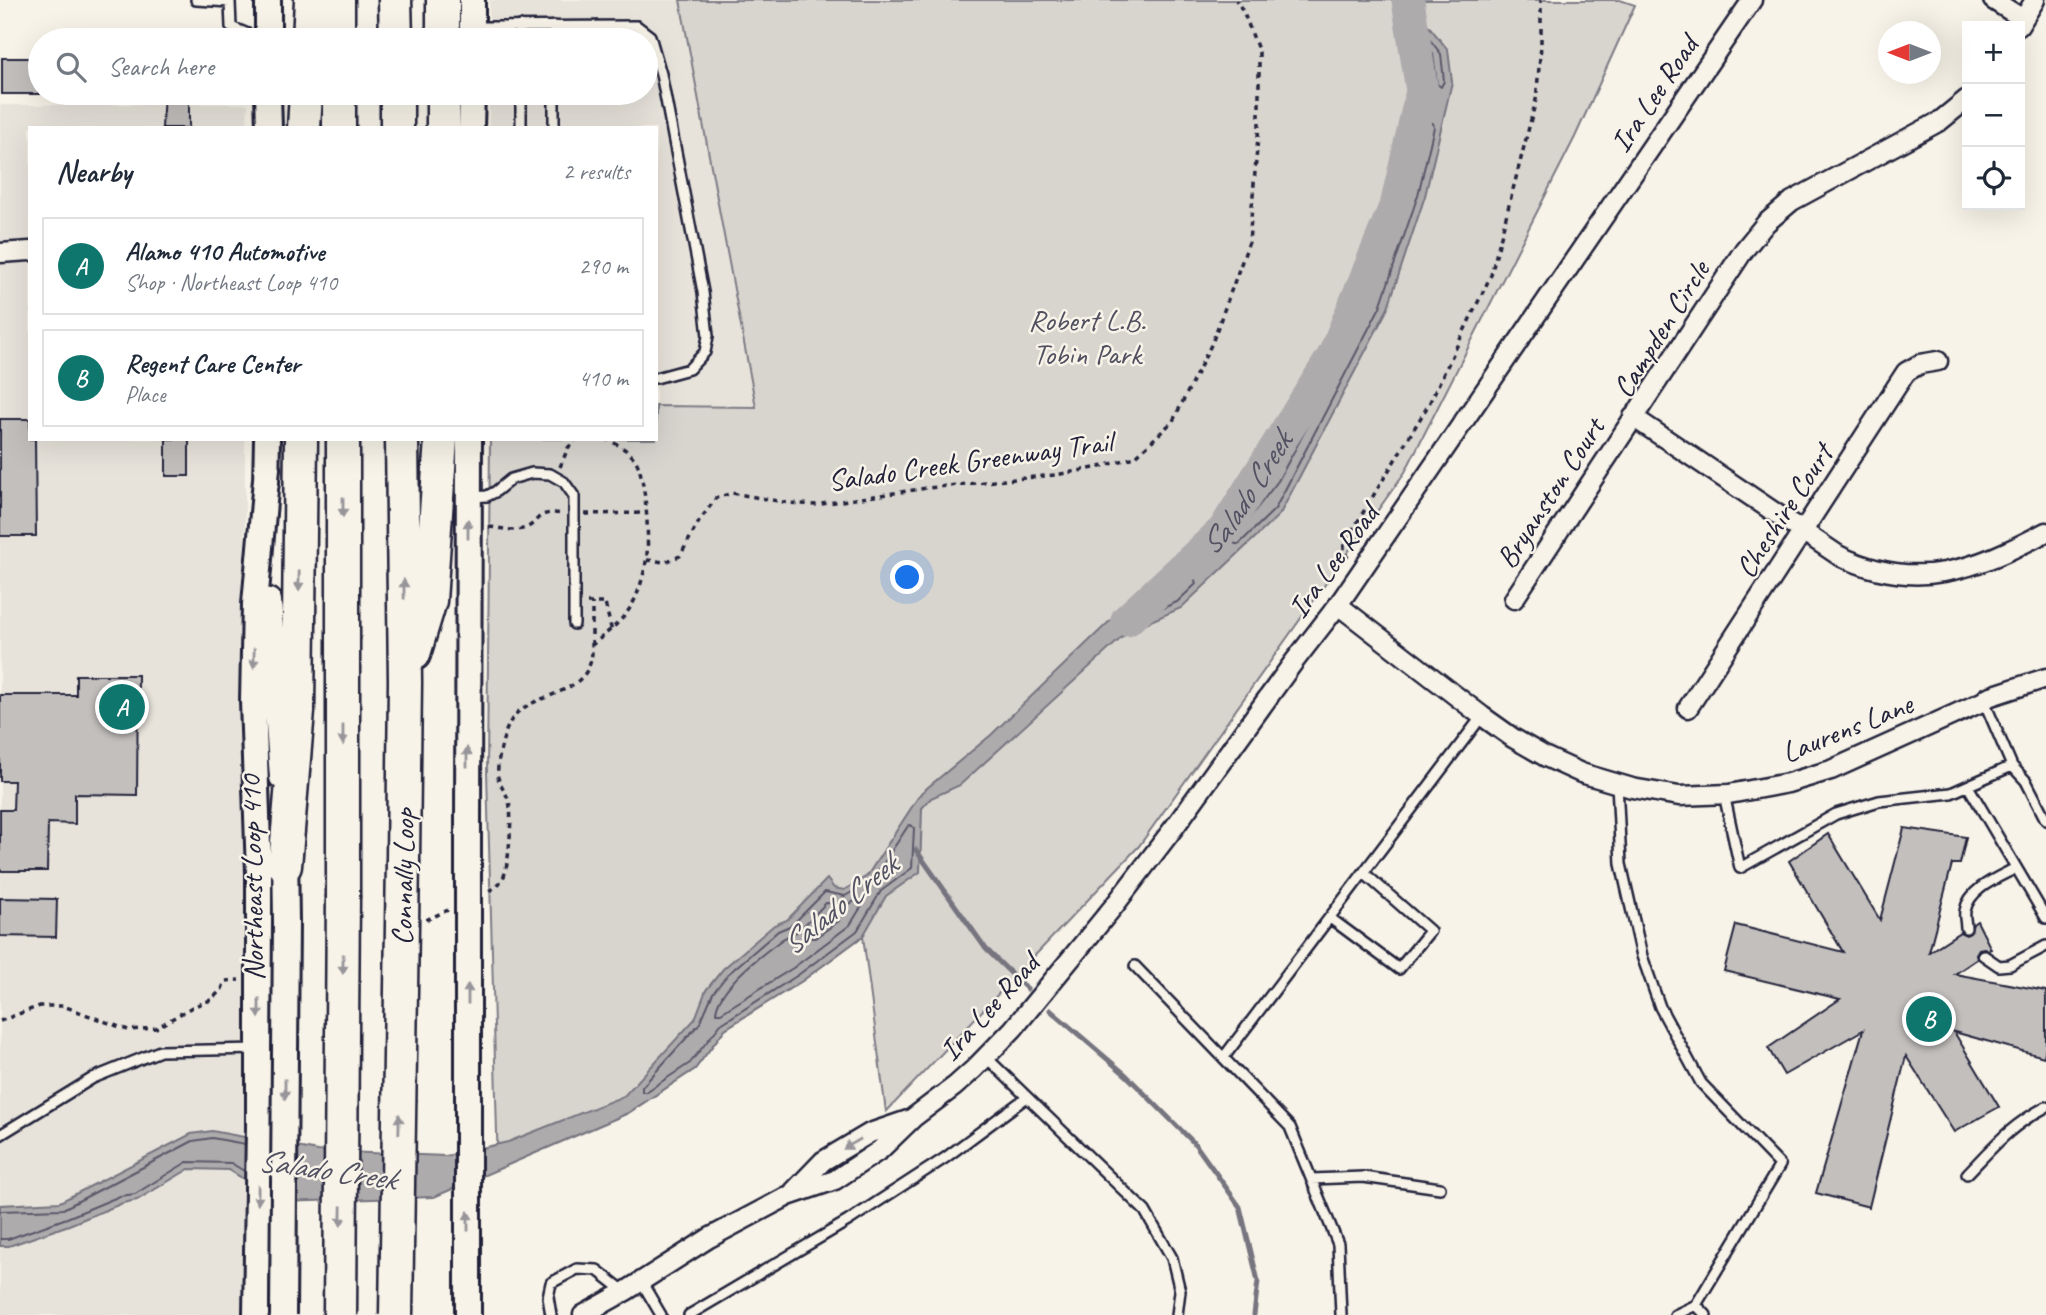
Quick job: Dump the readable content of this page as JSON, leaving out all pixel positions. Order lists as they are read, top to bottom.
{
  "streets": {
    "highway": ["Connally Loop"],
    "main road": ["Northeast Loop 410"],
    "street": [
      "Ira Lee Road",
      "Campden Circle",
      "Bryanston Court",
      "Cheshire Court",
      "Laurens Lane"
    ],
    "path": ["Salado Creek Greenway Trail"]
  },
  "crossings": [
    ["Ira Lee Road", "Laurens Lane"],
    ["Campden Circle", "Bryanston Court"],
    ["Campden Circle", "Cheshire Court"]
  ],
  "water": ["Salado Creek"],
  "parks": ["Robert L.B. Tobin Park"],
  "north": "left",
  "page": {
    "map_buttons": ["+", "−"],
    "search": "Search here",
    "heading": ["Nearby", "2 results"],
    "list": [
      {
        "mark": "A",
        "name": "Alamo 410 Automotive",
        "note": "Shop · Northeast Loop 410",
        "value": "290 m"
      },
      {
        "mark": "B",
        "name": "Regent Care Center",
        "note": "Place",
        "value": "410 m"
      }
    ],
    "pins": ["A", "B"]
  }
}
